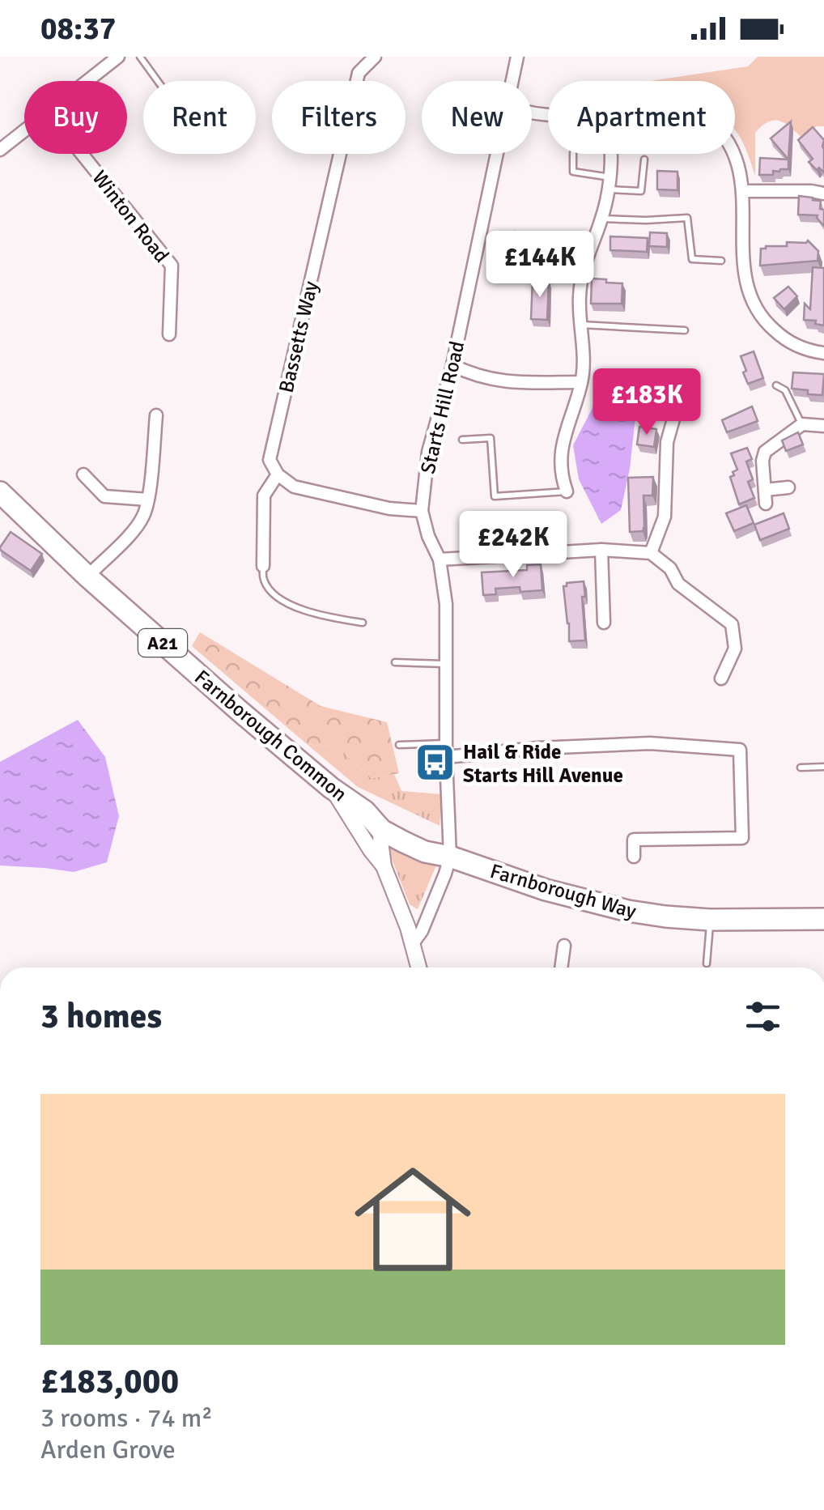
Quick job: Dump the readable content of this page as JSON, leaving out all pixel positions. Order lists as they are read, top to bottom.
{
  "streets": {
    "highway": ["A21", "Farnborough Common", "Farnborough Way"],
    "street": ["Winton Road", "Bassetts Way", "Starts Hill Road"]
  },
  "crossings": [
    ["Starts Hill Road", "Farnborough Common"],
    ["Starts Hill Road", "Farnborough Way"],
    ["Farnborough Common", "Farnborough Way"]
  ],
  "places": {
    "bus stop": ["Hail & Ride Starts Hill Avenue"]
  },
  "page": {
    "status": "08:37",
    "chip": [
      "Buy",
      "Rent",
      "Filters",
      "New",
      "Apartment"
    ],
    "price": ["£144K", "£183K", "£242K"],
    "heading": "3 homes",
    "list": [
      {
        "name": "£183,000",
        "note": "3 rooms · 74 m² · Arden Grove"
      }
    ]
  }
}
